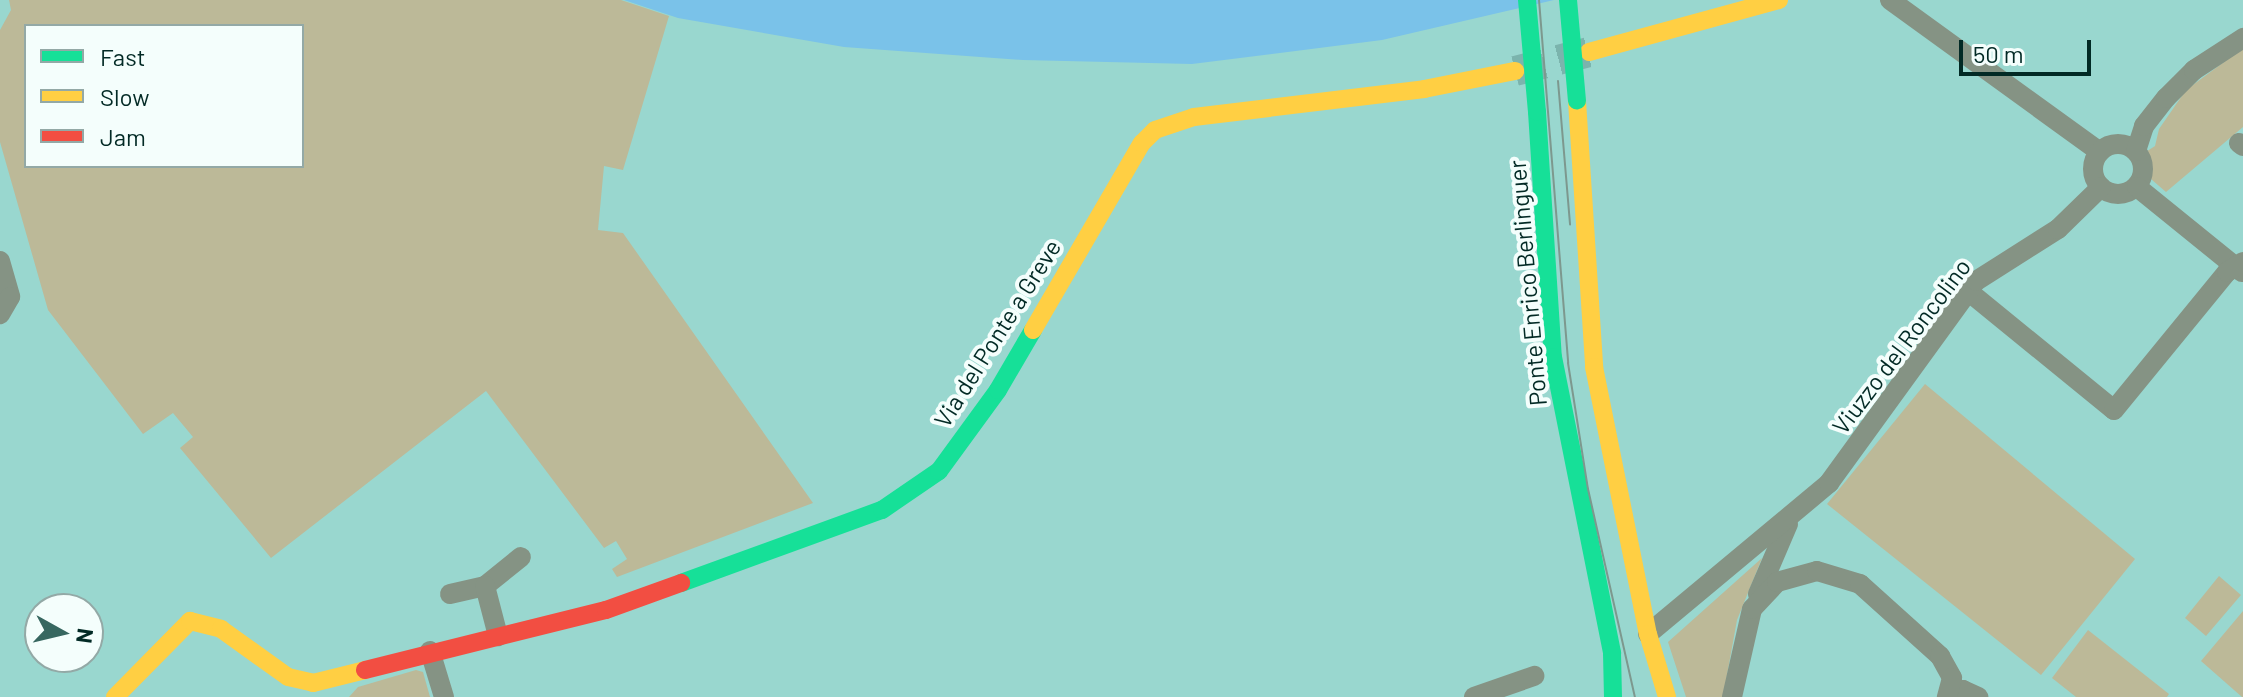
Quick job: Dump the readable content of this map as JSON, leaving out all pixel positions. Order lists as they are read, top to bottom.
{
  "streets": {
    "street": ["Ponte Enrico Berlinguer", "Via del Ponte a Greve", "Viuzzo del Roncolino"]
  },
  "legend": ["Fast", "Slow", "Jam"],
  "scale_bar": "50 m",
  "north": "right"
}
